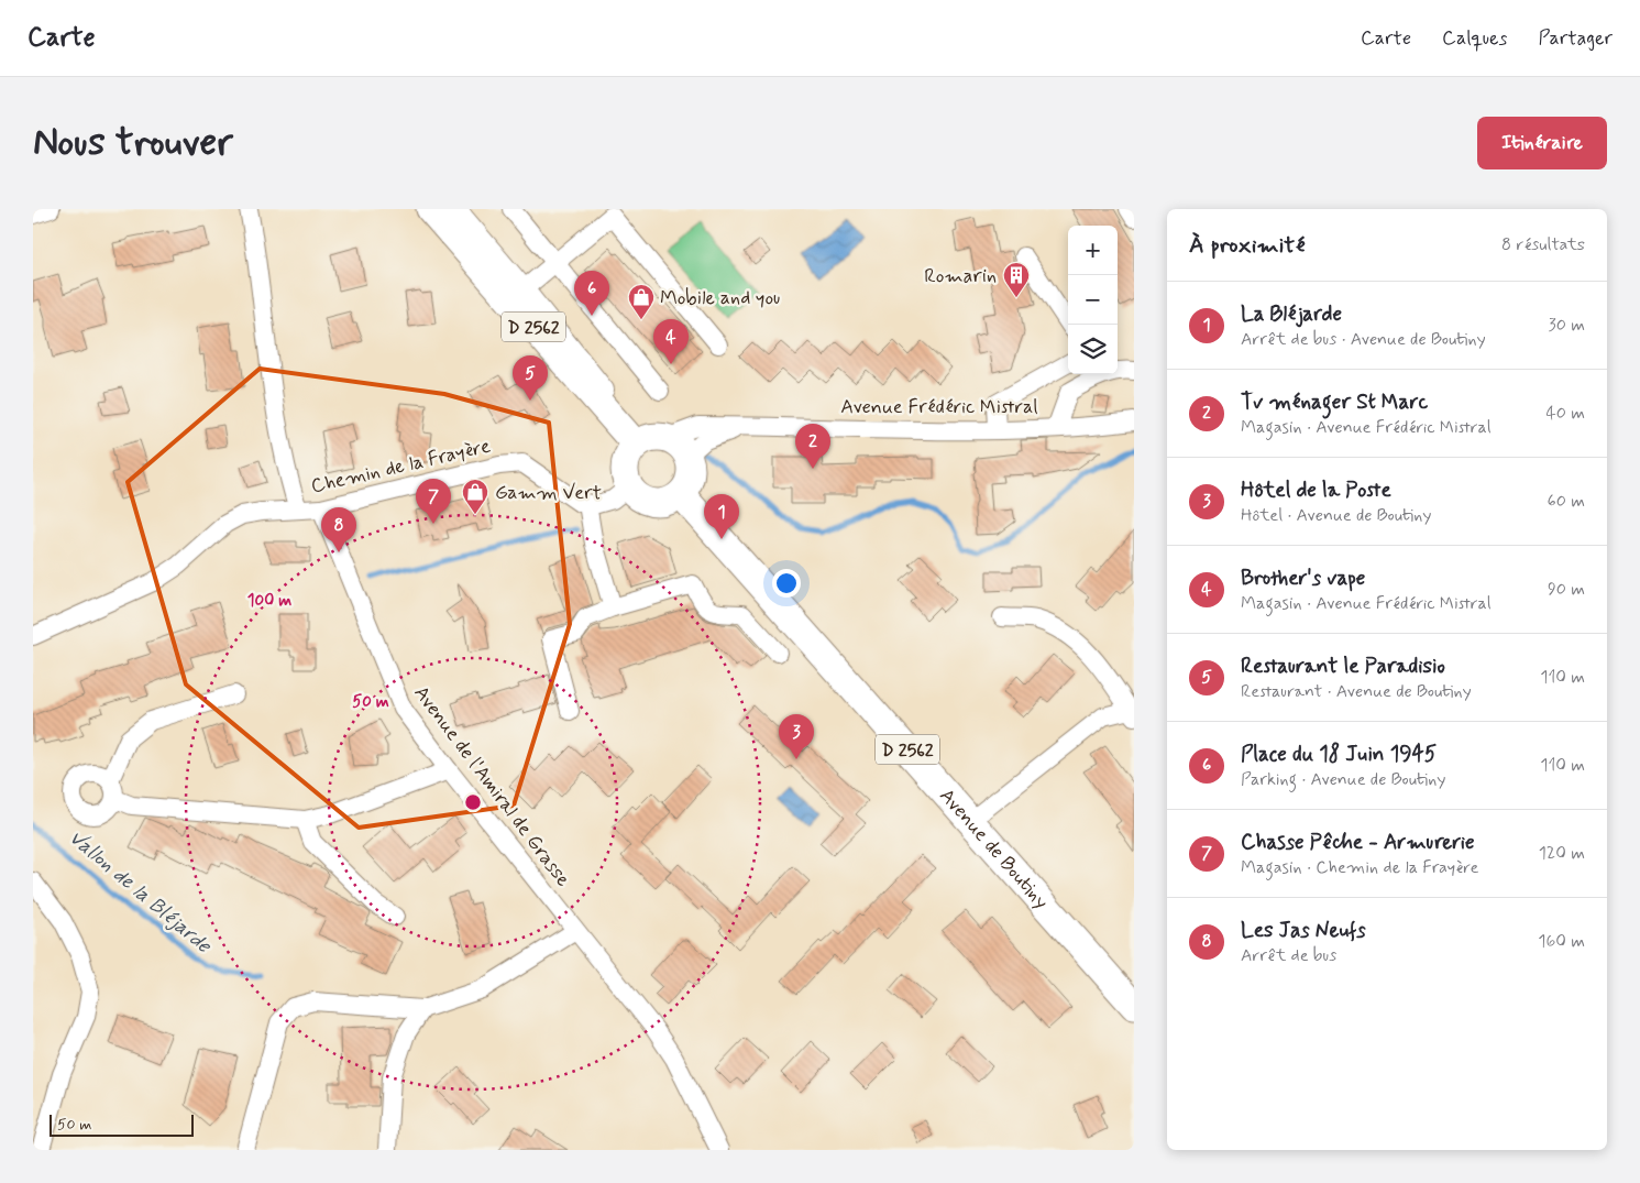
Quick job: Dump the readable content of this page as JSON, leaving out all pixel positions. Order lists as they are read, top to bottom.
{
  "streets": {
    "main road": ["D 2562", "Avenue de Boutiny"],
    "street": ["Avenue Frédéric Mistral", "Chemin de la Frayère", "Avenue de l'Amiral de Grasse"]
  },
  "crossings": [
    ["D 2562", "Avenue Frédéric Mistral"],
    ["D 2562", "Avenue de Boutiny"],
    ["Avenue Frédéric Mistral", "Avenue de Boutiny"],
    ["Chemin de la Frayère", "Avenue de l'Amiral de Grasse"]
  ],
  "water": ["Vallon de la Bléjarde"],
  "places": {
    "building": ["Romarin"],
    "shop": ["Mobile and you", "Gamm Vert"]
  },
  "scale_bar": "50 m",
  "page": {
    "header": "Carte",
    "nav": ["Carte", "Calques", "Partager"],
    "buttons": "Itinéraire",
    "title": "Nous trouver",
    "heading": ["À proximité", "8 résultats"],
    "map_buttons": ["+", "−"],
    "pins": [
      "6",
      "4",
      "5",
      "2",
      "7",
      "1",
      "8",
      "3"
    ],
    "list": [
      {
        "mark": "1",
        "name": "La Bléjarde",
        "note": "Arrêt de bus · Avenue de Boutiny",
        "value": "30 m"
      },
      {
        "mark": "2",
        "name": "Tv ménager St Marc",
        "note": "Magasin · Avenue Frédéric Mistral",
        "value": "40 m"
      },
      {
        "mark": "3",
        "name": "Hôtel de la Poste",
        "note": "Hôtel · Avenue de Boutiny",
        "value": "60 m"
      },
      {
        "mark": "4",
        "name": "Brother's vape",
        "note": "Magasin · Avenue Frédéric Mistral",
        "value": "90 m"
      },
      {
        "mark": "5",
        "name": "Restaurant le Paradisio",
        "note": "Restaurant · Avenue de Boutiny",
        "value": "110 m"
      },
      {
        "mark": "6",
        "name": "Place du 18 Juin 1945",
        "note": "Parking · Avenue de Boutiny",
        "value": "110 m"
      },
      {
        "mark": "7",
        "name": "Chasse Pêche - Armurerie",
        "note": "Magasin · Chemin de la Frayère",
        "value": "120 m"
      },
      {
        "mark": "8",
        "name": "Les Jas Neufs",
        "note": "Arrêt de bus",
        "value": "160 m"
      }
    ],
    "scale": "50 m"
  },
  "rings": ["100 m", "50 m"]
}
